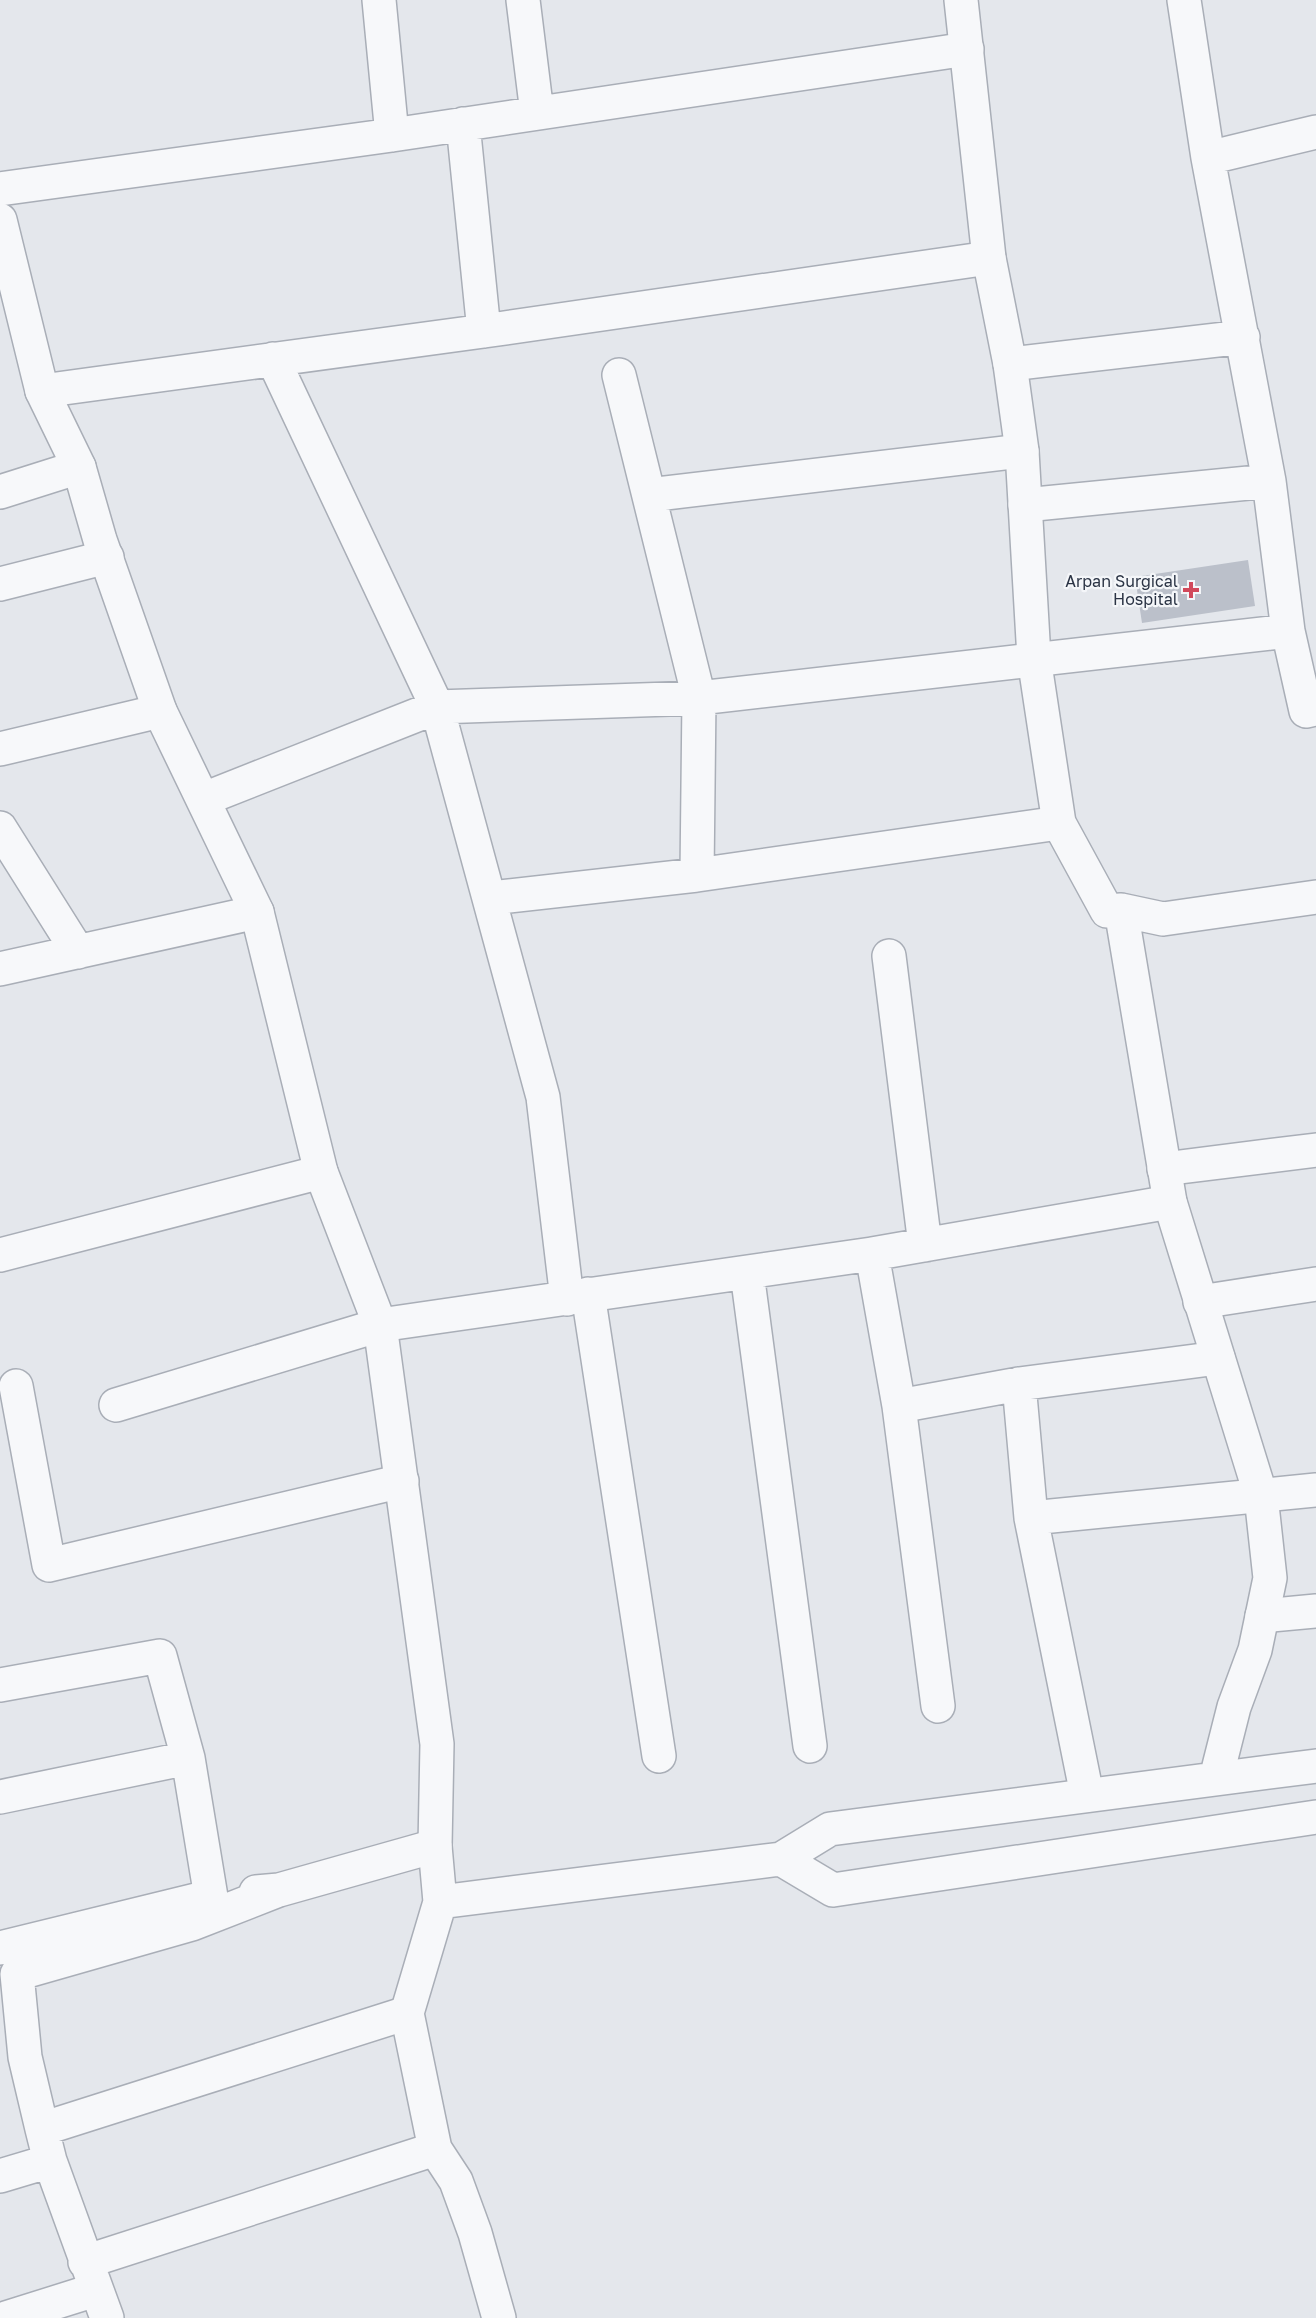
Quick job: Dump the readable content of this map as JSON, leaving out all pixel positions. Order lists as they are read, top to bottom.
{
  "places": {
    "health": ["Arpan Surgical Hospital"]
  }
}
